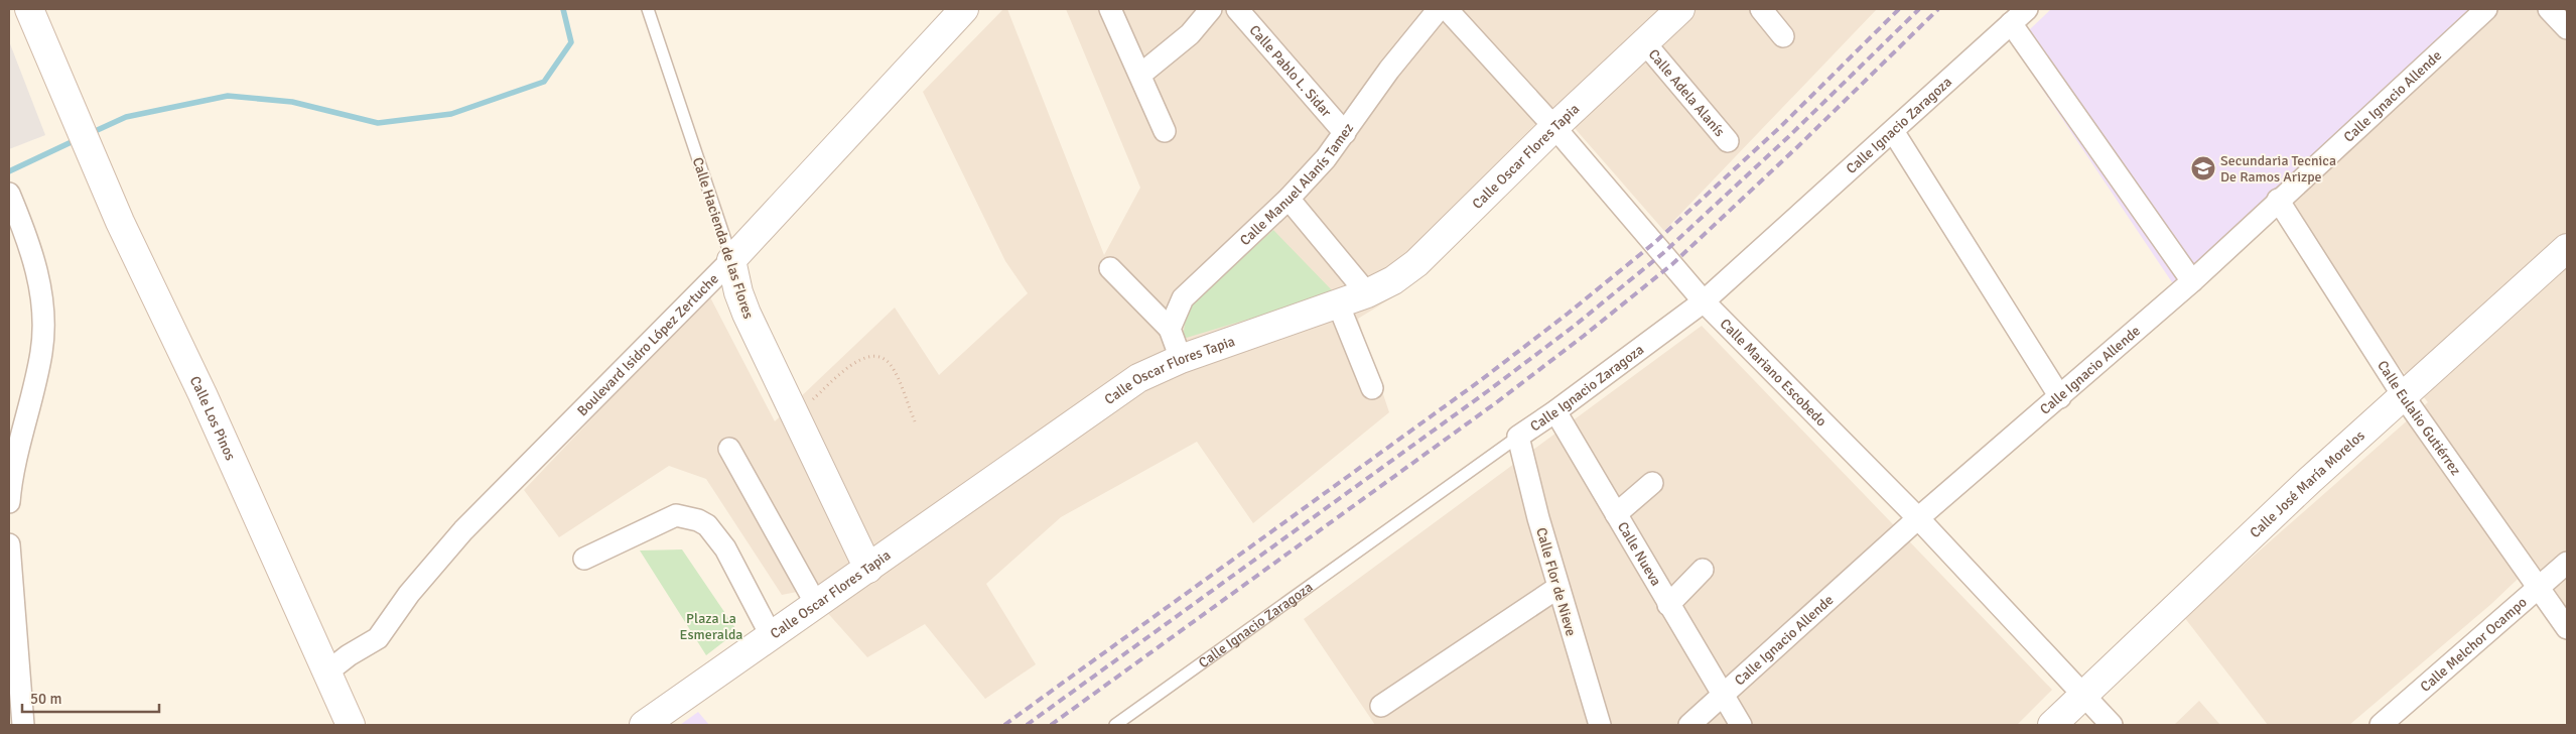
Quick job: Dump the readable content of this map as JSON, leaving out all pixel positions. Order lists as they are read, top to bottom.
{
  "streets": {
    "street": [
      "Calle Pablo L. Sidar",
      "Calle Adela Alanís",
      "Calle Ignacio Allende",
      "Calle Ignacio Zaragoza",
      "Calle Oscar Flores Tapia",
      "Calle Manuel Alanís Tamez",
      "Calle Hacienda de las Flores",
      "Boulevard Isidro López Zertuche",
      "Calle Mariano Escobedo",
      "Calle Eulalio Gutiérrez",
      "Calle Los Pinos",
      "Calle José María Morelos",
      "Calle Nueva",
      "Calle Flor de Nieve",
      "Calle Melchor Ocampo"
    ]
  },
  "crossings": [
    ["Calle Pablo L. Sidar", "Calle Manuel Alanís Tamez"],
    ["Calle Adela Alanís", "Calle Oscar Flores Tapia"],
    ["Calle Ignacio Allende", "Calle Mariano Escobedo"],
    ["Calle Ignacio Allende", "Calle Eulalio Gutiérrez"],
    ["Calle Ignacio Allende", "Calle Nueva"],
    ["Calle Ignacio Zaragoza", "Calle Mariano Escobedo"],
    ["Calle Ignacio Zaragoza", "Calle Nueva"],
    ["Calle Ignacio Zaragoza", "Calle Flor de Nieve"],
    ["Calle Oscar Flores Tapia", "Calle Hacienda de las Flores"],
    ["Calle Oscar Flores Tapia", "Calle Mariano Escobedo"],
    ["Calle Hacienda de las Flores", "Boulevard Isidro López Zertuche"],
    ["Boulevard Isidro López Zertuche", "Calle Los Pinos"],
    ["Calle Mariano Escobedo", "Calle José María Morelos"],
    ["Calle Eulalio Gutiérrez", "Calle José María Morelos"],
    ["Calle Eulalio Gutiérrez", "Calle Melchor Ocampo"]
  ],
  "parks": ["Plaza La Esmeralda"],
  "places": {
    "school or university": ["Secundaria Tecnica De Ramos Arizpe"]
  },
  "scale_bar": "50 m"
}
